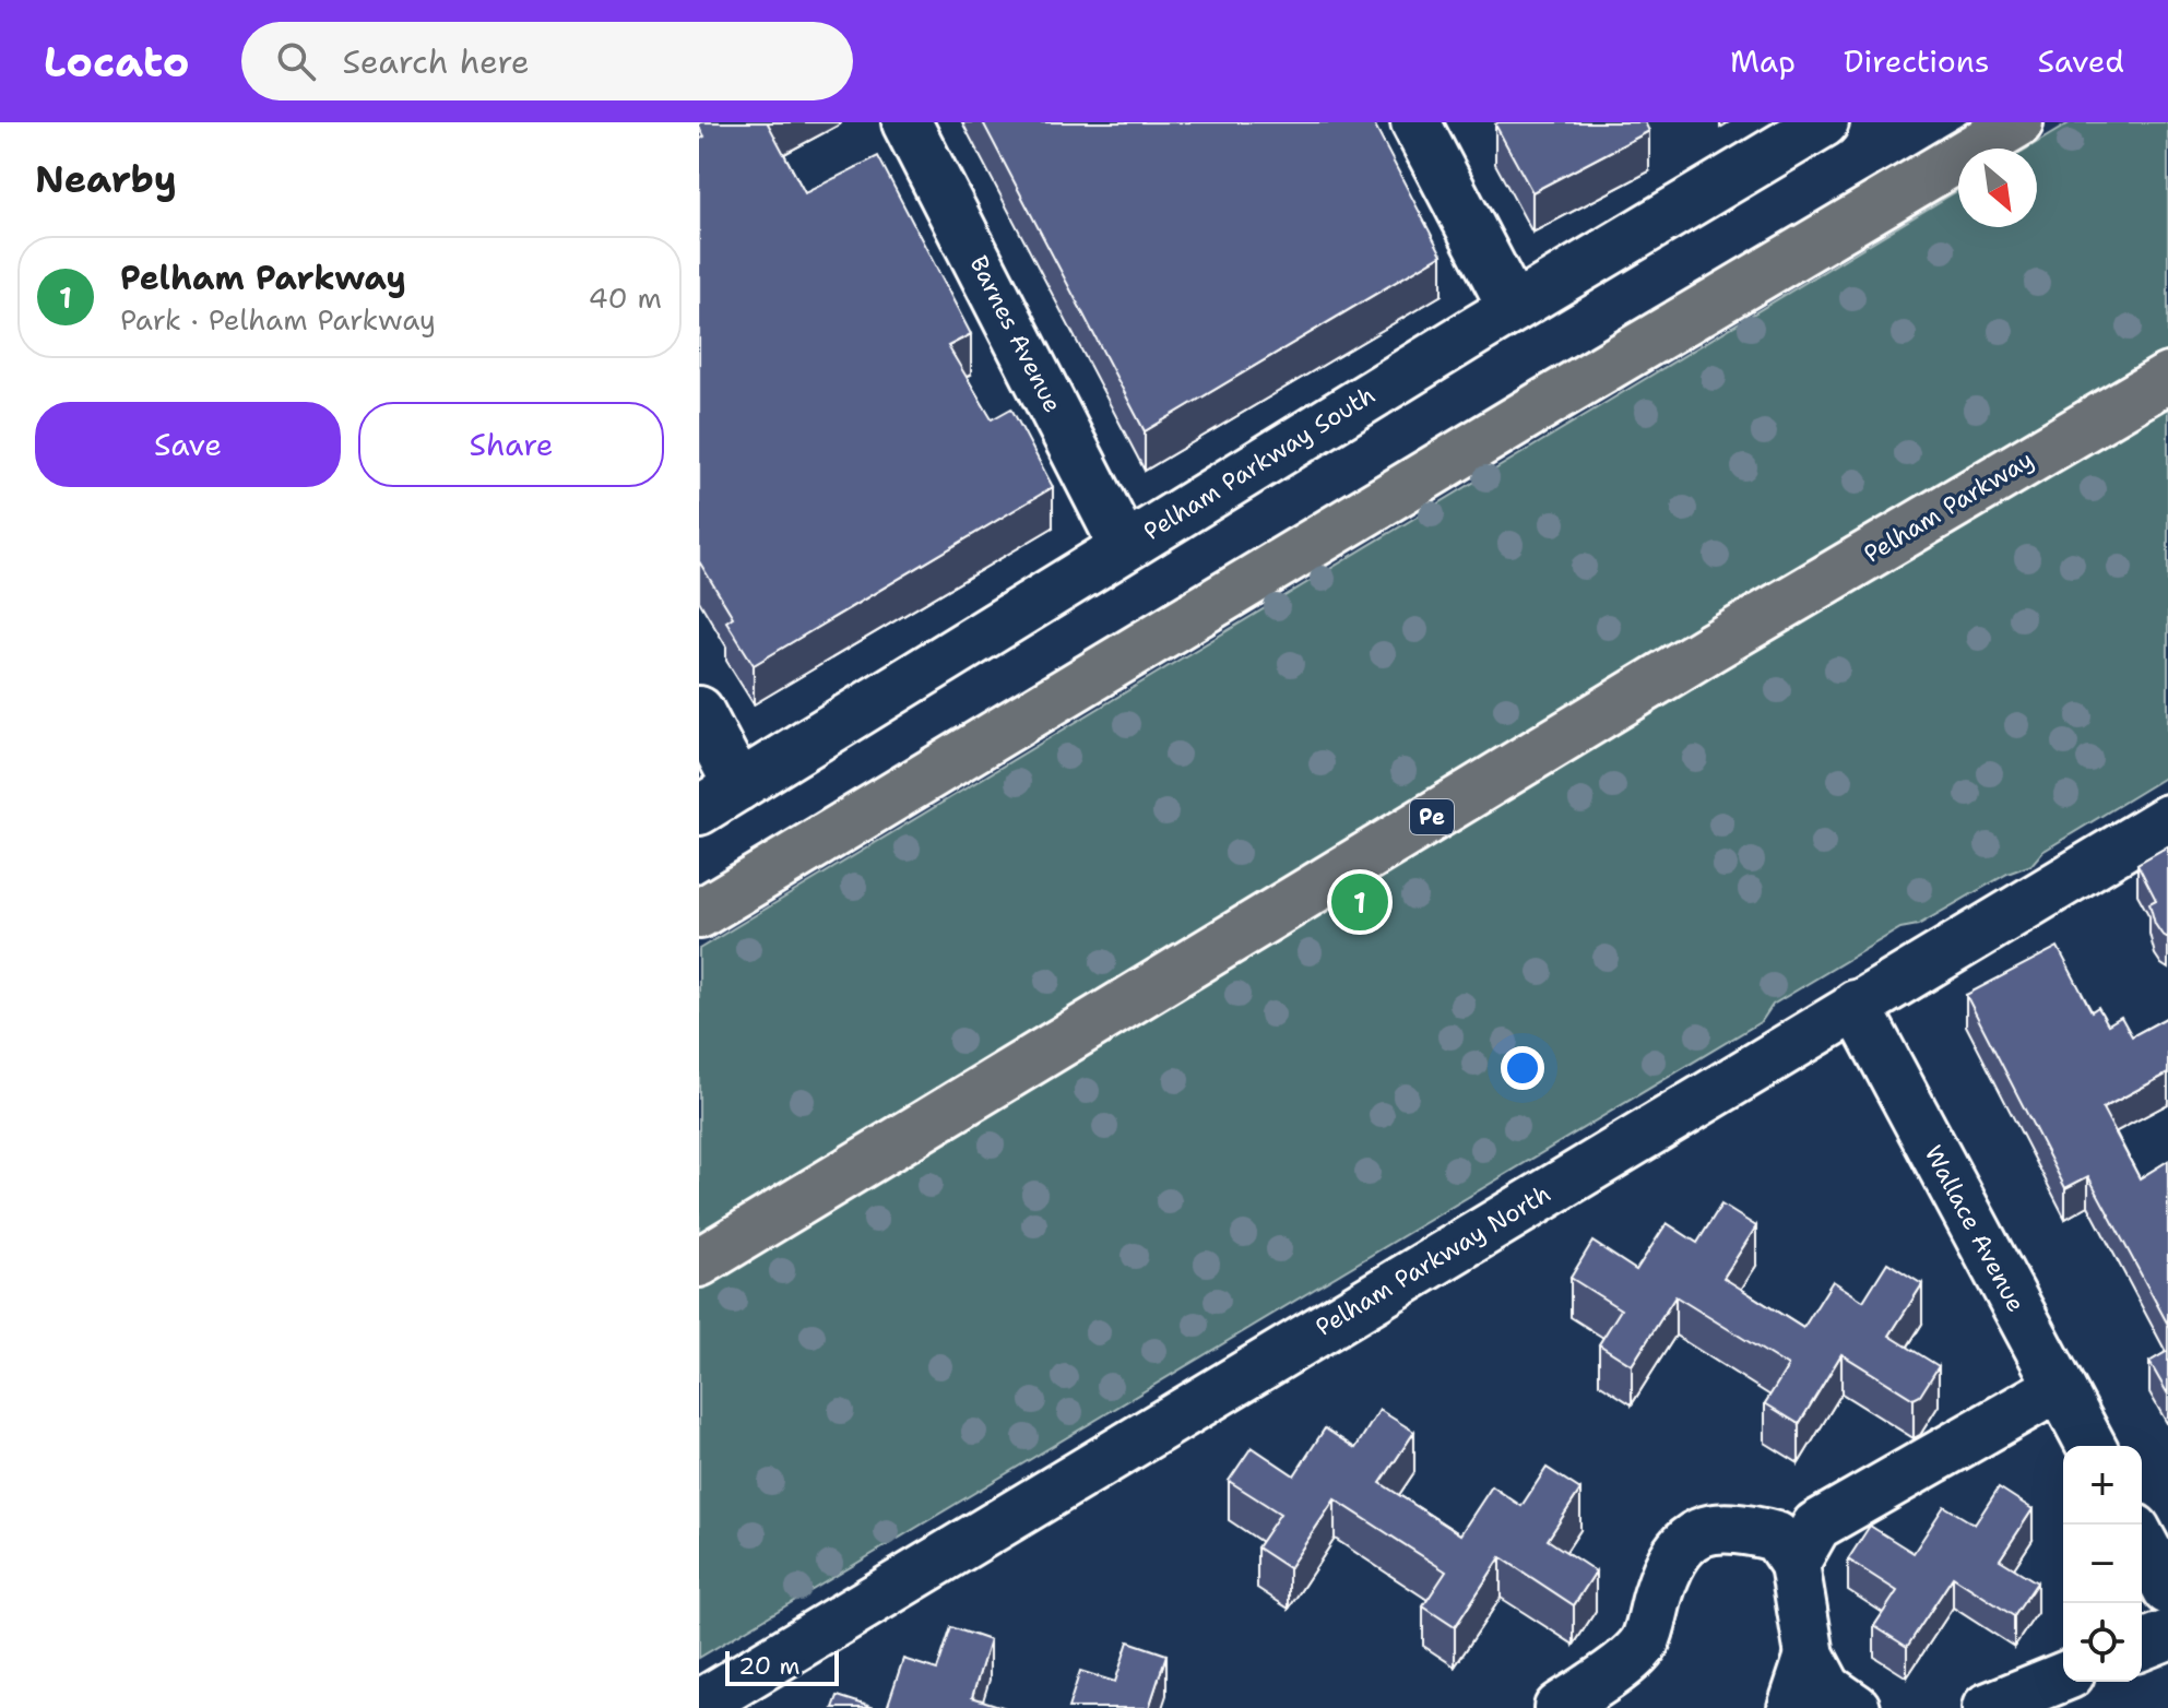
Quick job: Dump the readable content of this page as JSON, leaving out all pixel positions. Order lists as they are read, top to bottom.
{
  "streets": {
    "main road": ["Pelham Parkway", "Pe"],
    "street": [
      "Barnes Avenue",
      "Pelham Parkway South",
      "Wallace Avenue",
      "Pelham Parkway North"
    ]
  },
  "crossings": [
    ["Barnes Avenue", "Pelham Parkway South"],
    ["Wallace Avenue", "Pelham Parkway North"]
  ],
  "scale_bar": "20 m",
  "north": "bottom right",
  "page": {
    "header": "Locato",
    "search": "Search here",
    "nav": ["Map", "Directions", "Saved"],
    "heading": "Nearby",
    "list": [
      {
        "mark": "1",
        "name": "Pelham Parkway",
        "note": "Park · Pelham Parkway",
        "value": "40 m"
      }
    ],
    "buttons": ["Save", "Share"],
    "pins": "1",
    "map_buttons": ["+", "−"],
    "scale": "20 m"
  }
}
